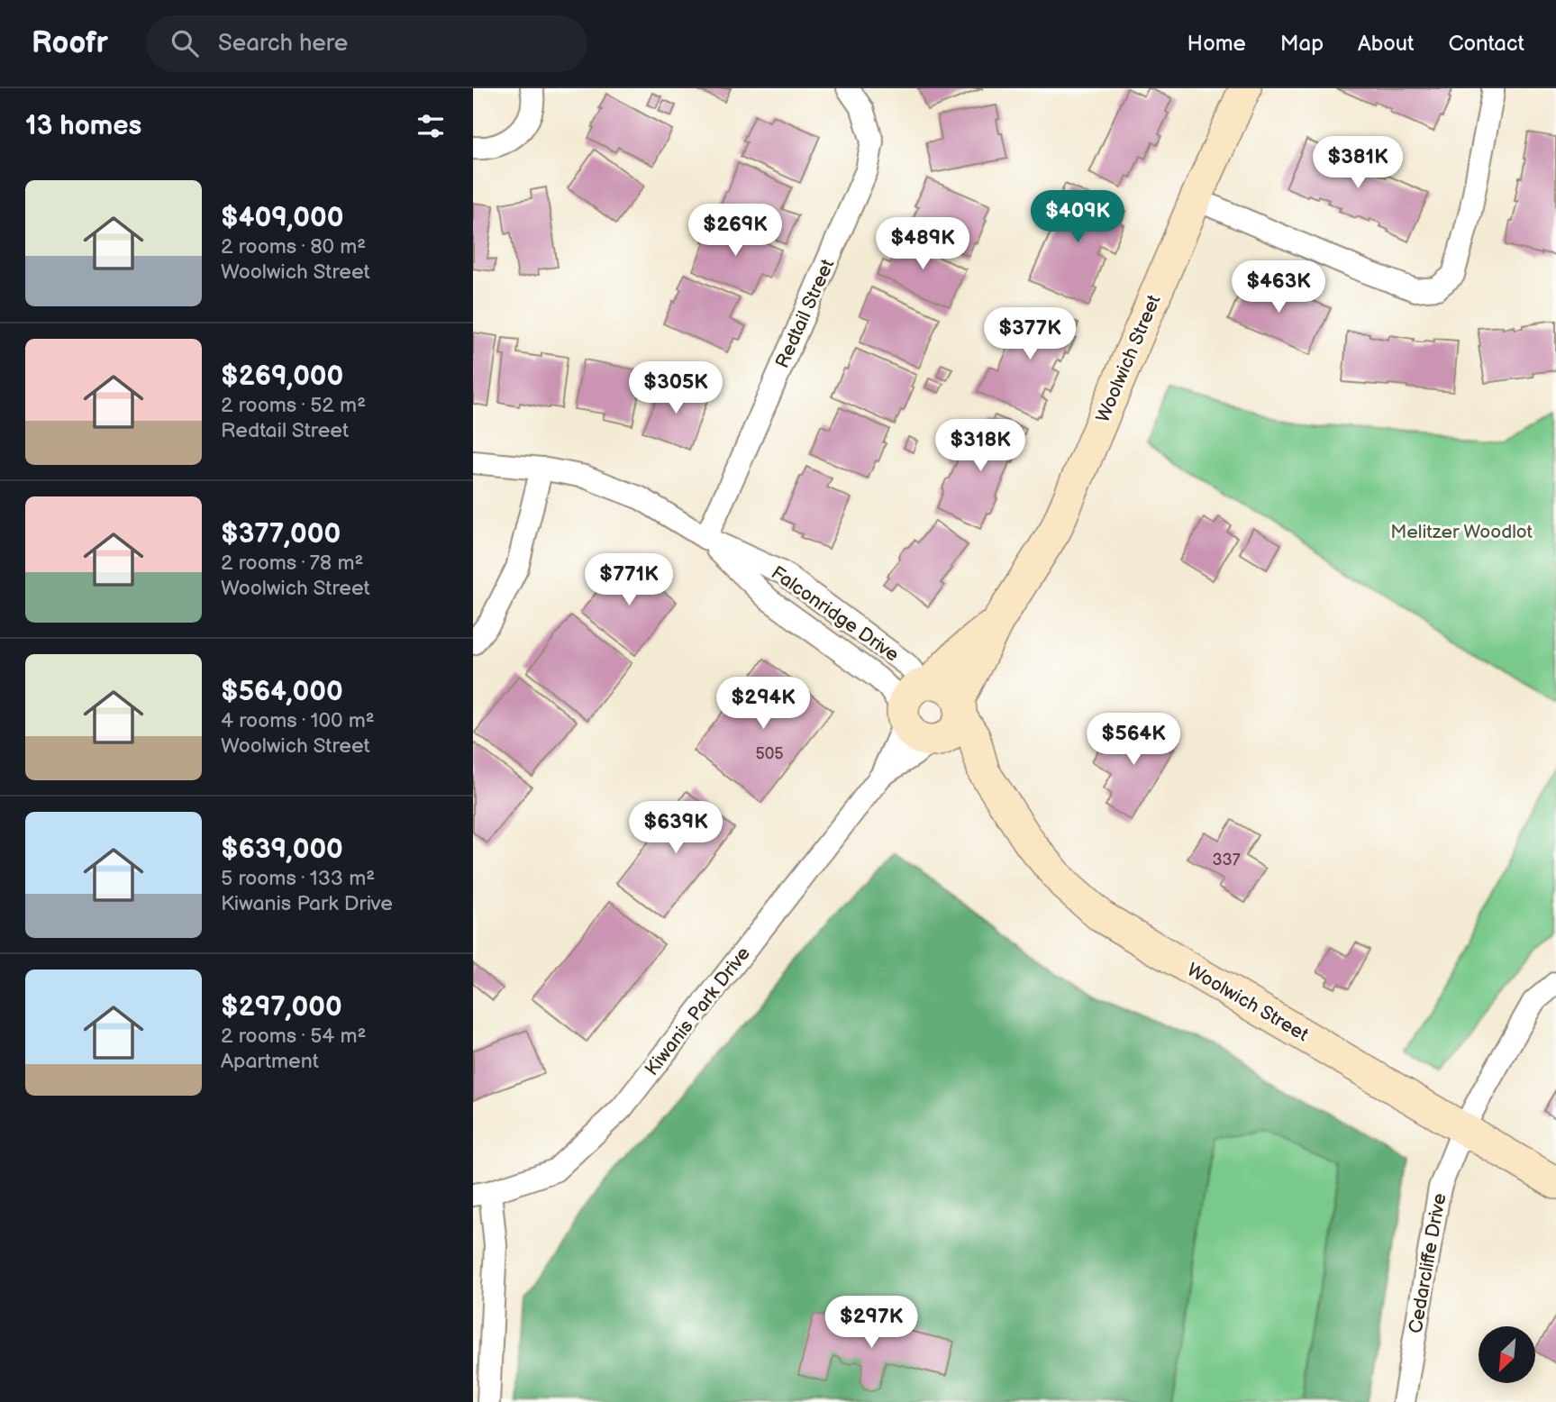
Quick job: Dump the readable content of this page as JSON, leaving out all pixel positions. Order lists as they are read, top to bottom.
{
  "streets": {
    "street": [
      "Redtail Street",
      "Woolwich Street",
      "Falconridge Drive",
      "Kiwanis Park Drive",
      "Cedarcliffe Drive"
    ]
  },
  "crossings": [
    ["Redtail Street", "Falconridge Drive"],
    ["Woolwich Street", "Falconridge Drive"],
    ["Woolwich Street", "Kiwanis Park Drive"],
    ["Woolwich Street", "Cedarcliffe Drive"],
    ["Falconridge Drive", "Kiwanis Park Drive"]
  ],
  "parks": ["Melitzer Woodlot"],
  "house_numbers": ["505", "337"],
  "north": "bottom left",
  "page": {
    "header": "Roofr",
    "search": "Search here",
    "nav": [
      "Home",
      "Map",
      "About",
      "Contact"
    ],
    "heading": "13 homes",
    "price": [
      "$381K",
      "$409K",
      "$269K",
      "$489K",
      "$463K",
      "$377K",
      "$305K",
      "$318K",
      "$771K",
      "$294K",
      "$564K",
      "$639K",
      "$297K"
    ],
    "list": [
      {
        "name": "$409,000",
        "note": "2 rooms · 80 m² · Woolwich Street"
      },
      {
        "name": "$269,000",
        "note": "2 rooms · 52 m² · Redtail Street"
      },
      {
        "name": "$377,000",
        "note": "2 rooms · 78 m² · Woolwich Street"
      },
      {
        "name": "$564,000",
        "note": "4 rooms · 100 m² · Woolwich Street"
      },
      {
        "name": "$639,000",
        "note": "5 rooms · 133 m² · Kiwanis Park Drive"
      },
      {
        "name": "$297,000",
        "note": "2 rooms · 54 m² · Apartment"
      }
    ]
  }
}
